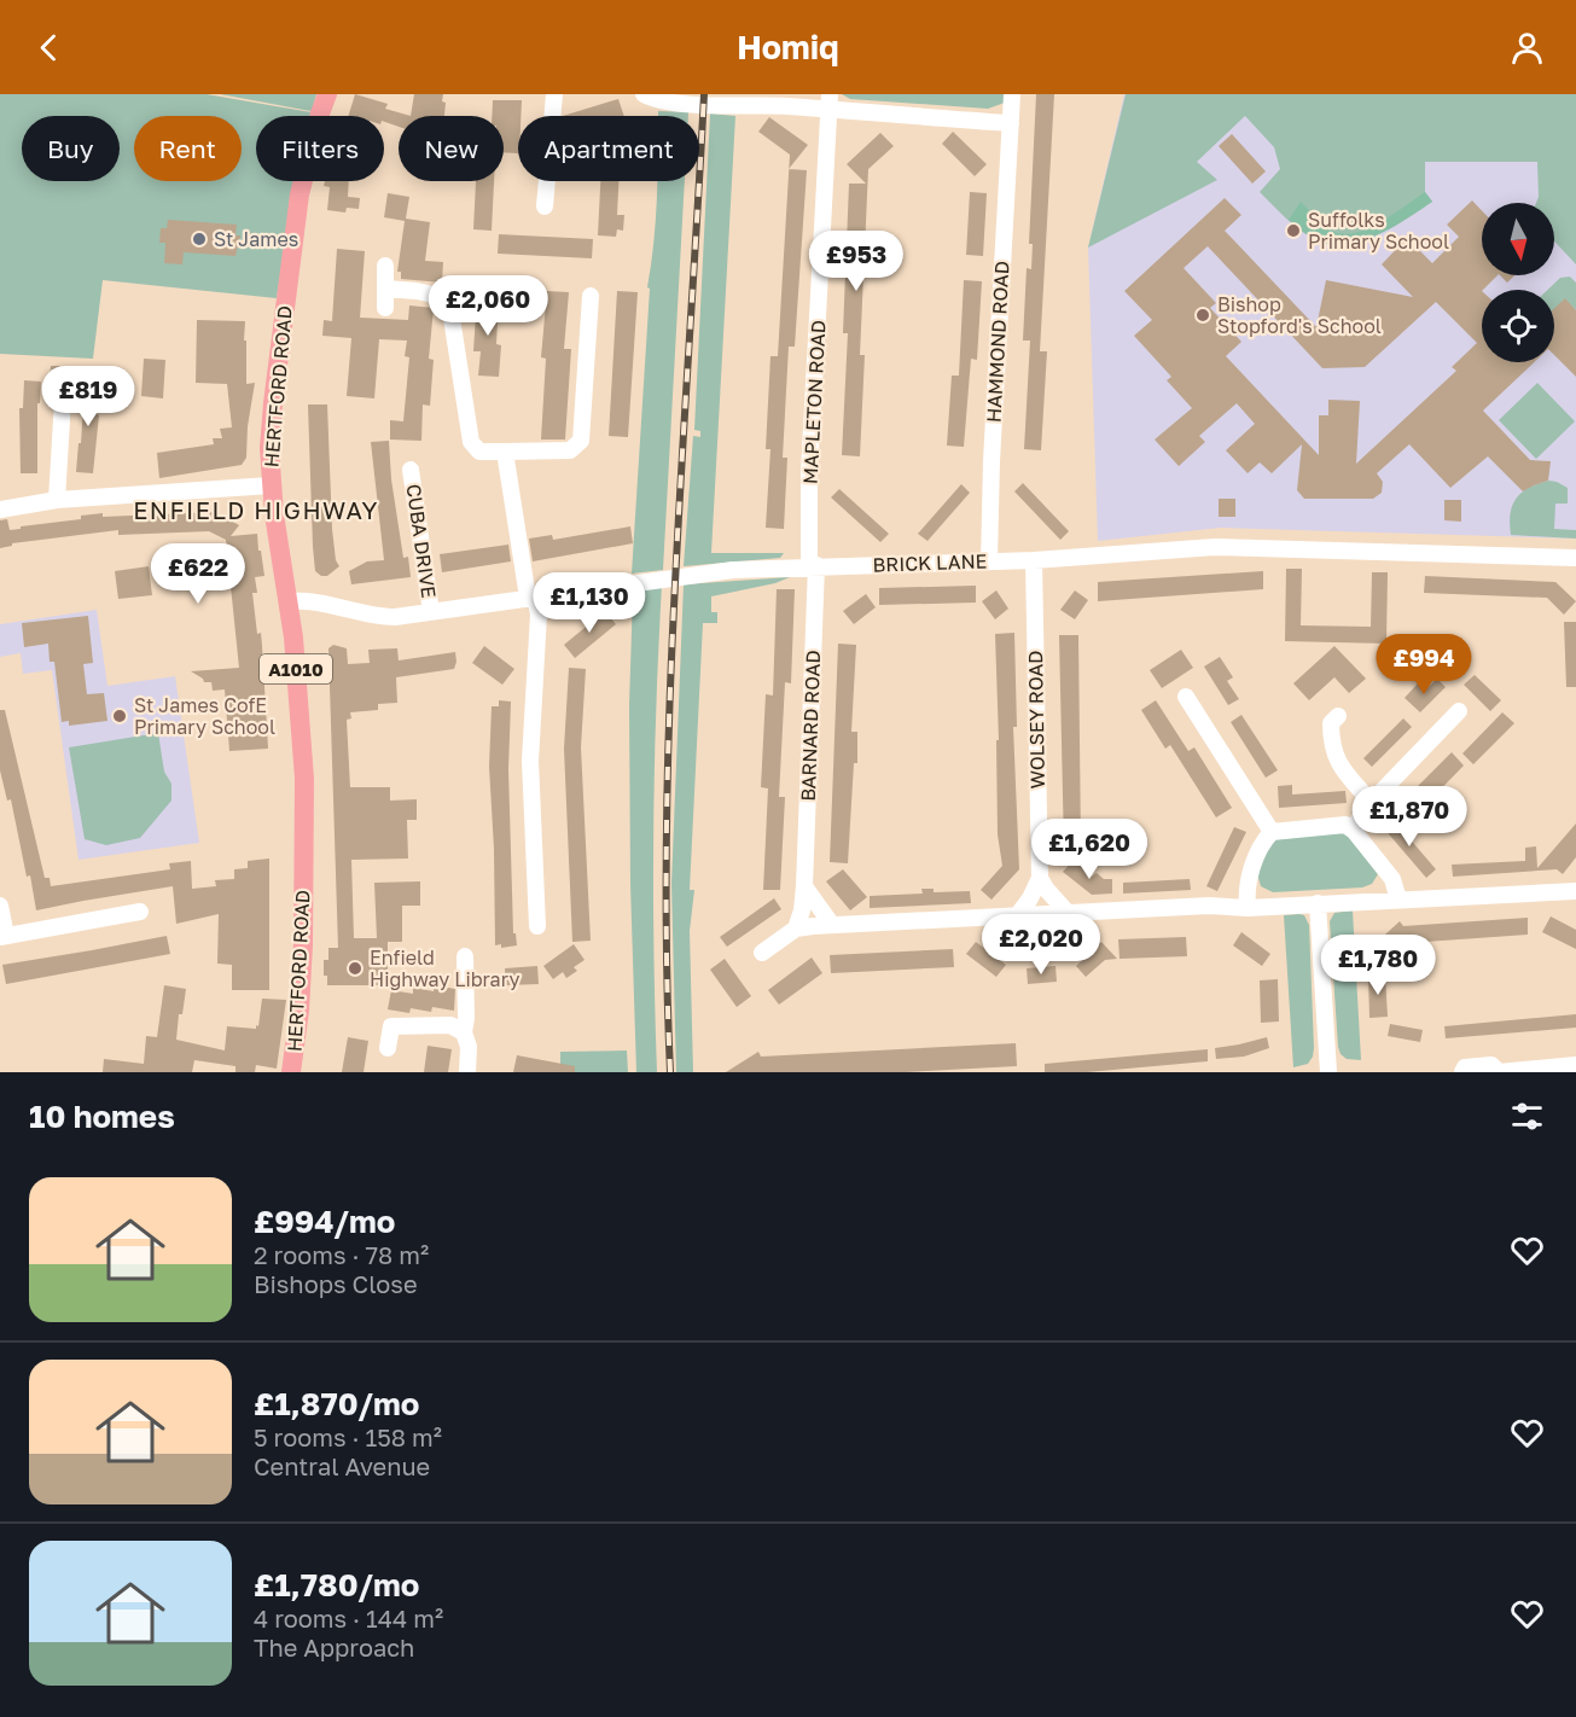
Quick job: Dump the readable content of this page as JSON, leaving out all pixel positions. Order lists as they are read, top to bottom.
{
  "streets": {
    "main road": ["HERTFORD ROAD", "A1010"],
    "street": [
      "HAMMOND ROAD",
      "MAPLETON ROAD",
      "CUBA DRIVE",
      "BRICK LANE",
      "WOLSEY ROAD",
      "BARNARD ROAD"
    ]
  },
  "crossings": [
    ["HAMMOND ROAD", "BRICK LANE"],
    ["HERTFORD ROAD", "BRICK LANE"],
    ["MAPLETON ROAD", "BRICK LANE"],
    ["MAPLETON ROAD", "BARNARD ROAD"],
    ["CUBA DRIVE", "BRICK LANE"],
    ["BRICK LANE", "WOLSEY ROAD"],
    ["BRICK LANE", "BARNARD ROAD"]
  ],
  "districts": ["ENFIELD HIGHWAY"],
  "places": [
    "Suffolks Primary School",
    "St James",
    "Bishop Stopford's School",
    "St James CofE Primary School",
    "Enfield Highway Library"
  ],
  "north": "bottom",
  "page": {
    "header": "Homiq",
    "chip": [
      "Buy",
      "Rent",
      "Filters",
      "New",
      "Apartment"
    ],
    "price": [
      "£953",
      "£2,060",
      "£819",
      "£622",
      "£1,130",
      "£994",
      "£1,870",
      "£1,620",
      "£2,020",
      "£1,780"
    ],
    "heading": "10 homes",
    "list": [
      {
        "name": "£994/mo",
        "note": "2 rooms · 78 m² · Bishops Close"
      },
      {
        "name": "£1,870/mo",
        "note": "5 rooms · 158 m² · Central Avenue"
      },
      {
        "name": "£1,780/mo",
        "note": "4 rooms · 144 m² · The Approach"
      }
    ]
  }
}
